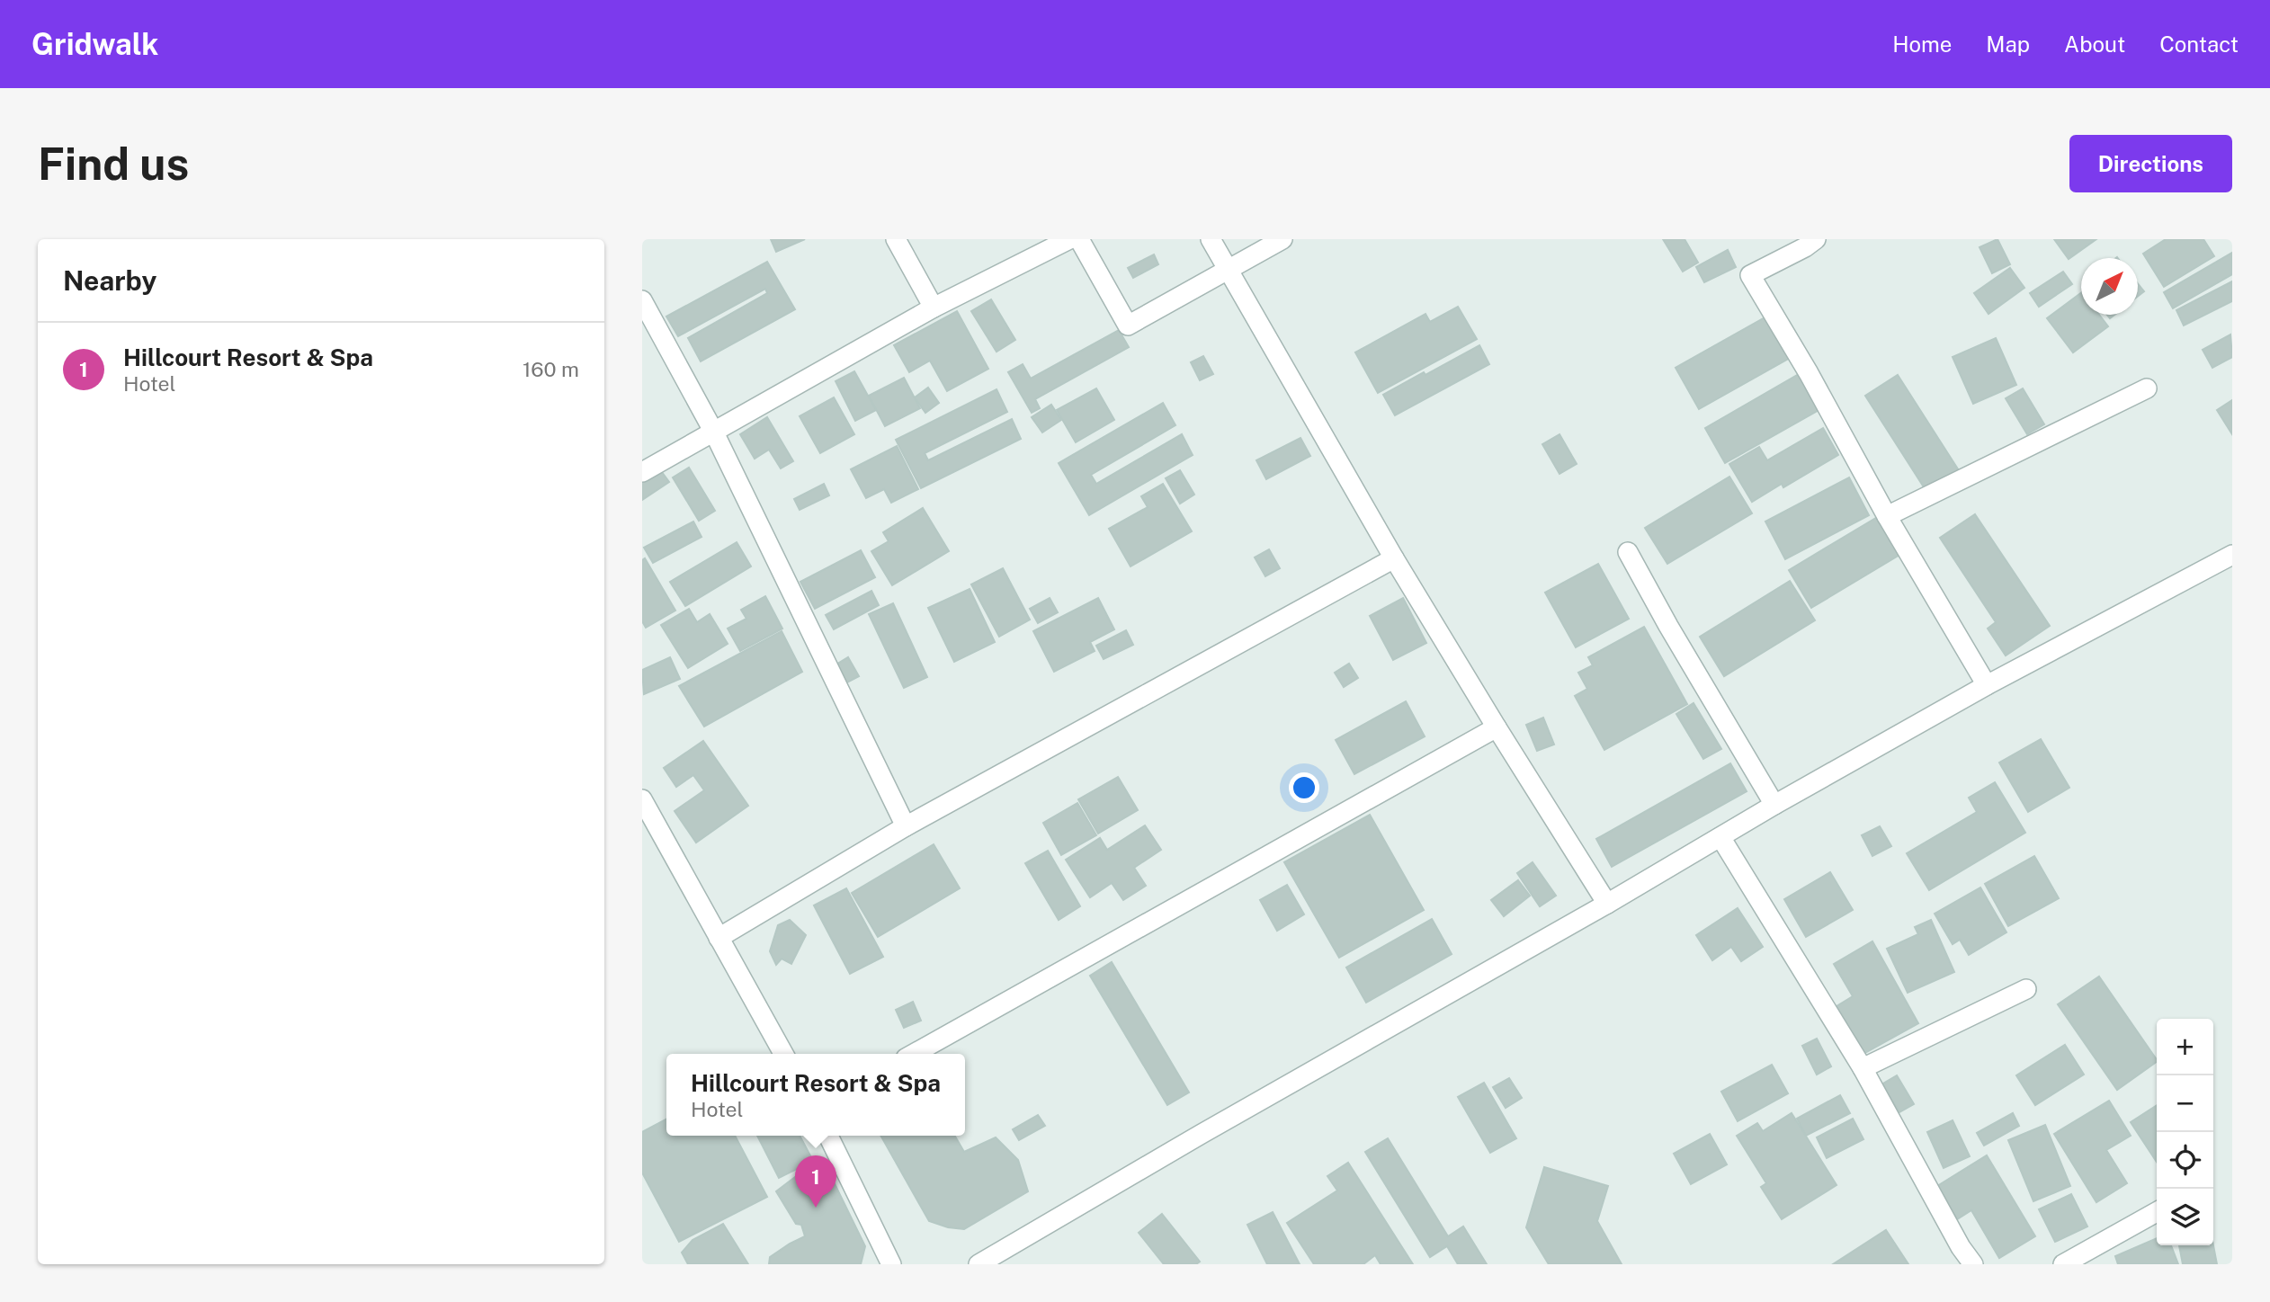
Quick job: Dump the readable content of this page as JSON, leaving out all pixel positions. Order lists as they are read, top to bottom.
{
  "north": "top right",
  "page": {
    "header": "Gridwalk",
    "nav": [
      "Home",
      "Map",
      "About",
      "Contact"
    ],
    "buttons": "Directions",
    "title": "Find us",
    "heading": "Nearby",
    "list": [
      {
        "mark": "1",
        "name": "Hillcourt Resort & Spa",
        "note": "Hotel",
        "value": "160 m"
      }
    ],
    "map_buttons": ["+", "−"],
    "popup": ["Hillcourt Resort & Spa", "Hotel"],
    "pins": "1"
  }
}
